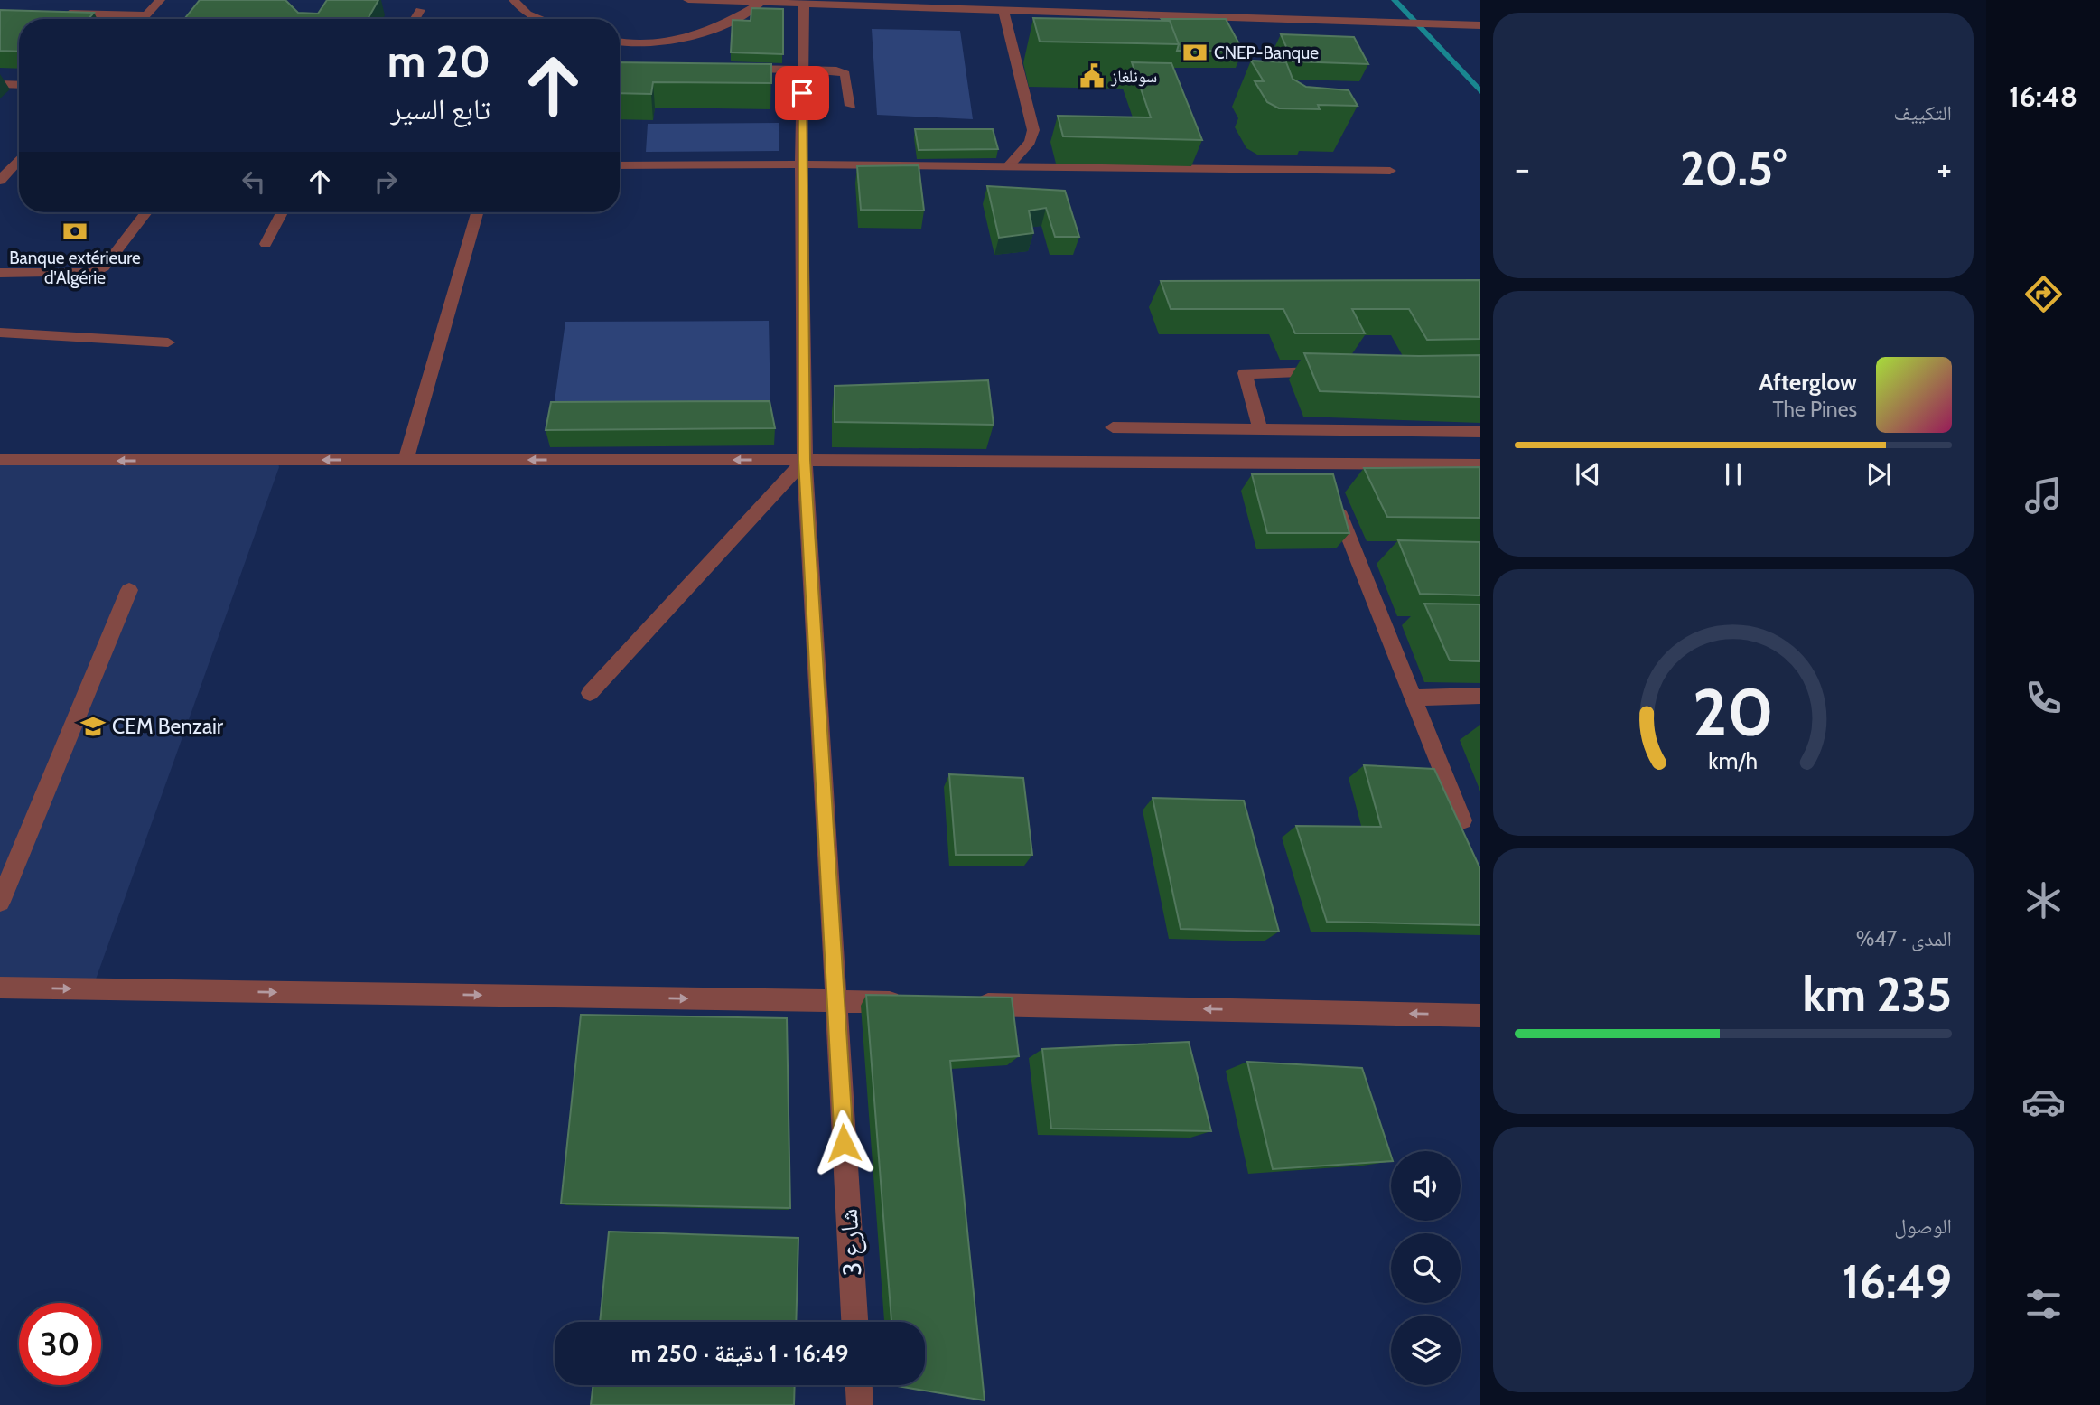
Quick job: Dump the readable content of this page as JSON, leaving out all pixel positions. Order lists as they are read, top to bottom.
{
  "streets": {
    "street": ["شارع 3"]
  },
  "places": {
    "bank": ["CNEP-Banque", "Banque extérieure d'Algérie"],
    "public building": ["سونلغاز"],
    "school or university": ["CEM Benzair"]
  },
  "page": {
    "tabs": "16:48",
    "tile": [
      "التكييف",
      ["المدى · 47%", "235 km"],
      ["الوصول", "16:49"]
    ],
    "turn": ["20 m", "تابع السير"],
    "heat": ["−", "20.5°", "+"],
    "song": ["Afterglow", "The Pines"],
    "limit": "30",
    "trip": "16:49 · 1 دقيقة · 250 m",
    "gauge": ["20", "km/h"]
  }
}
